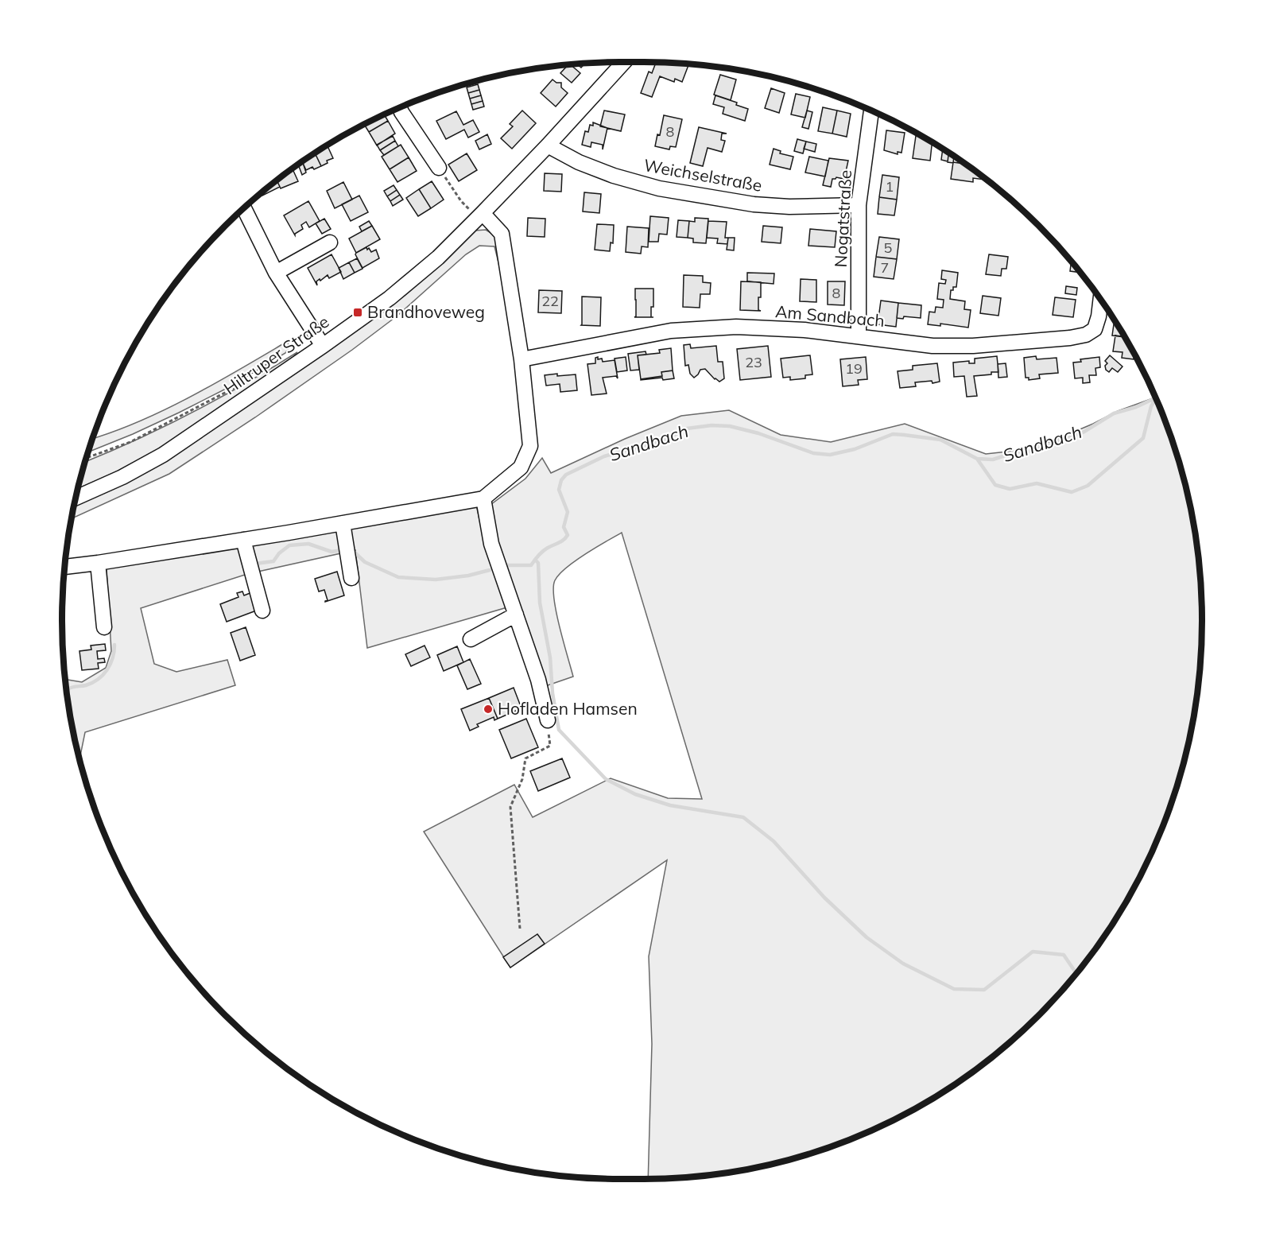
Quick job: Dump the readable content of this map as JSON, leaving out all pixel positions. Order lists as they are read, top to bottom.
{
  "streets": {
    "street": [
      "Weichselstraße",
      "Nogatstraße",
      "Am Sandbach",
      "Hiltruper Straße"
    ]
  },
  "crossings": [
    ["Weichselstraße", "Nogatstraße"],
    ["Weichselstraße", "Hiltruper Straße"],
    ["Nogatstraße", "Am Sandbach"]
  ],
  "water": ["Sandbach"],
  "places": {
    "transit": ["Brandhoveweg"],
    "other": ["Hofladen Hamsen"]
  },
  "house_numbers": [
    "8",
    "1",
    "5",
    "7",
    "8",
    "22",
    "23",
    "19"
  ]
}
